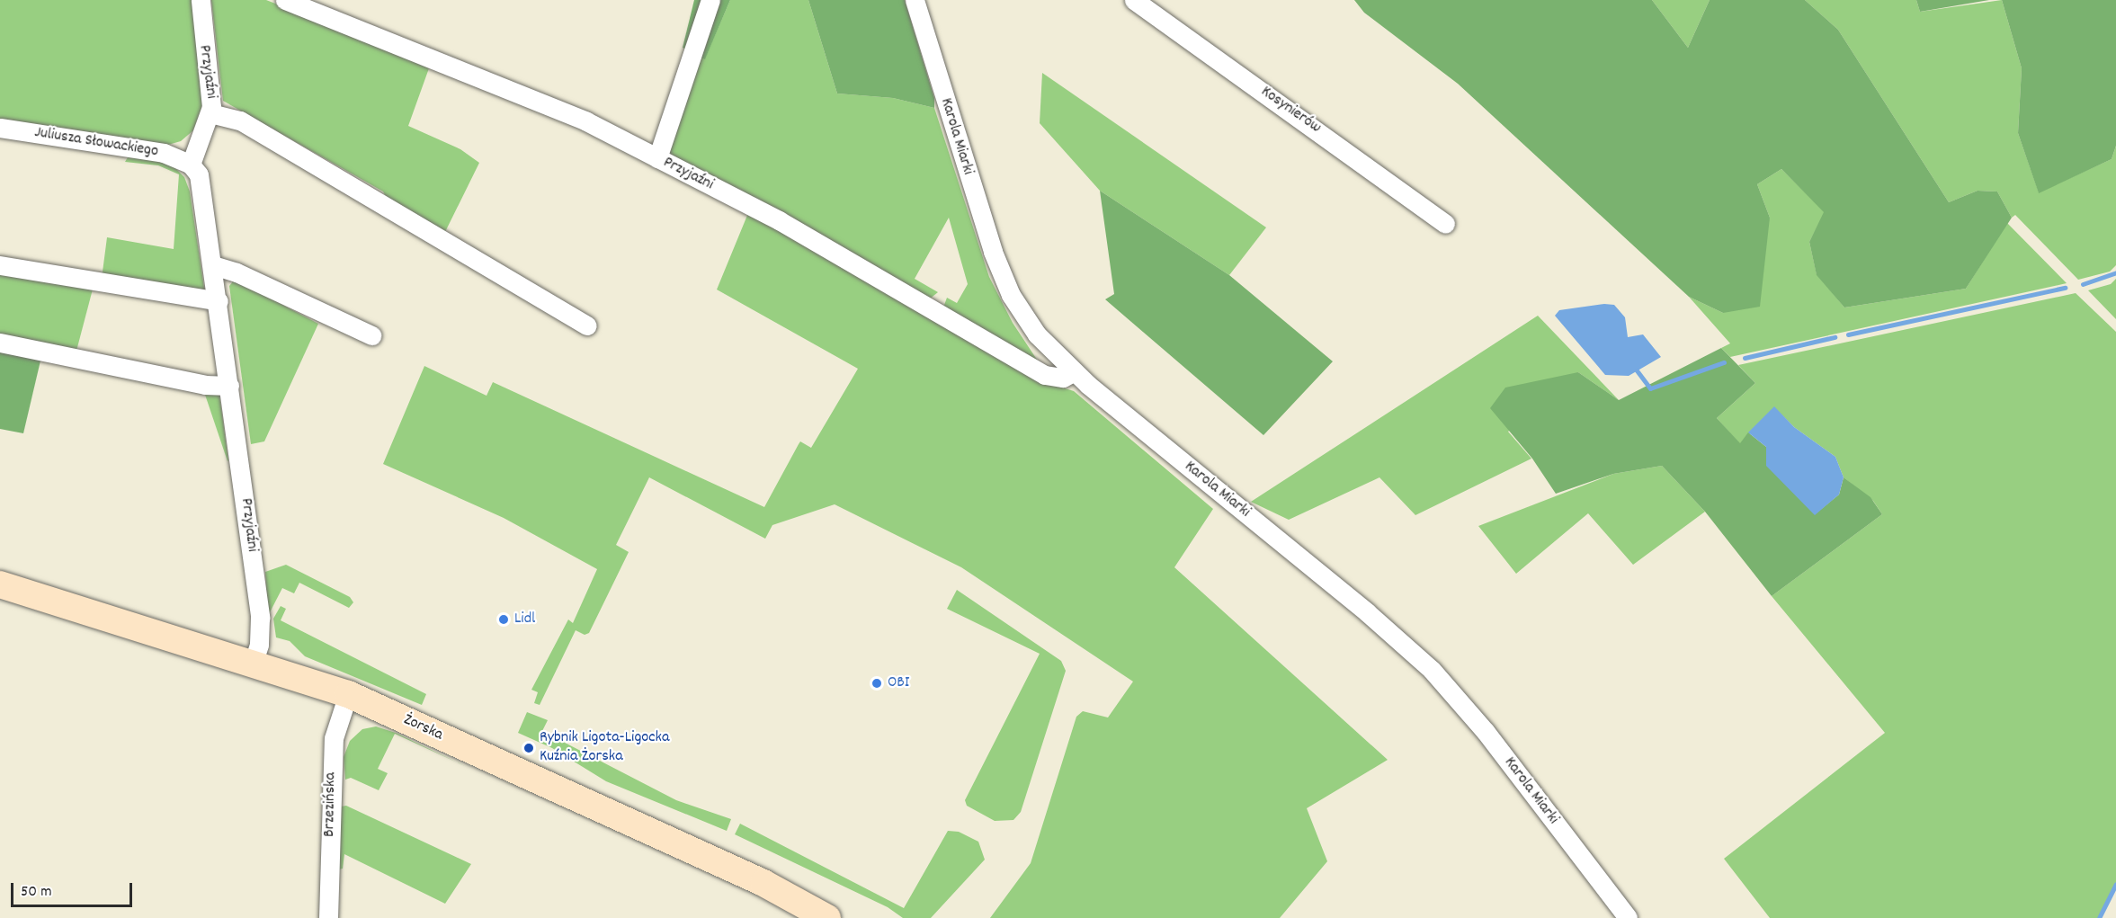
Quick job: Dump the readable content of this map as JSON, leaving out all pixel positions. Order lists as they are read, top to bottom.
{
  "streets": {
    "main road": ["Żorska"],
    "street": [
      "Przyjaźni",
      "Kosynierów",
      "Karola Miarki",
      "Juliusza Słowackiego",
      "Brzezińska"
    ]
  },
  "crossings": [
    ["Przyjaźni", "Karola Miarki"],
    ["Przyjaźni", "Juliusza Słowackiego"],
    ["Przyjaźni", "Żorska"],
    ["Żorska", "Brzezińska"]
  ],
  "places": ["Lidl", "OBI", "Rybnik Ligota-Ligocka Kuźnia Żorska"],
  "scale_bar": "50 m"
}
